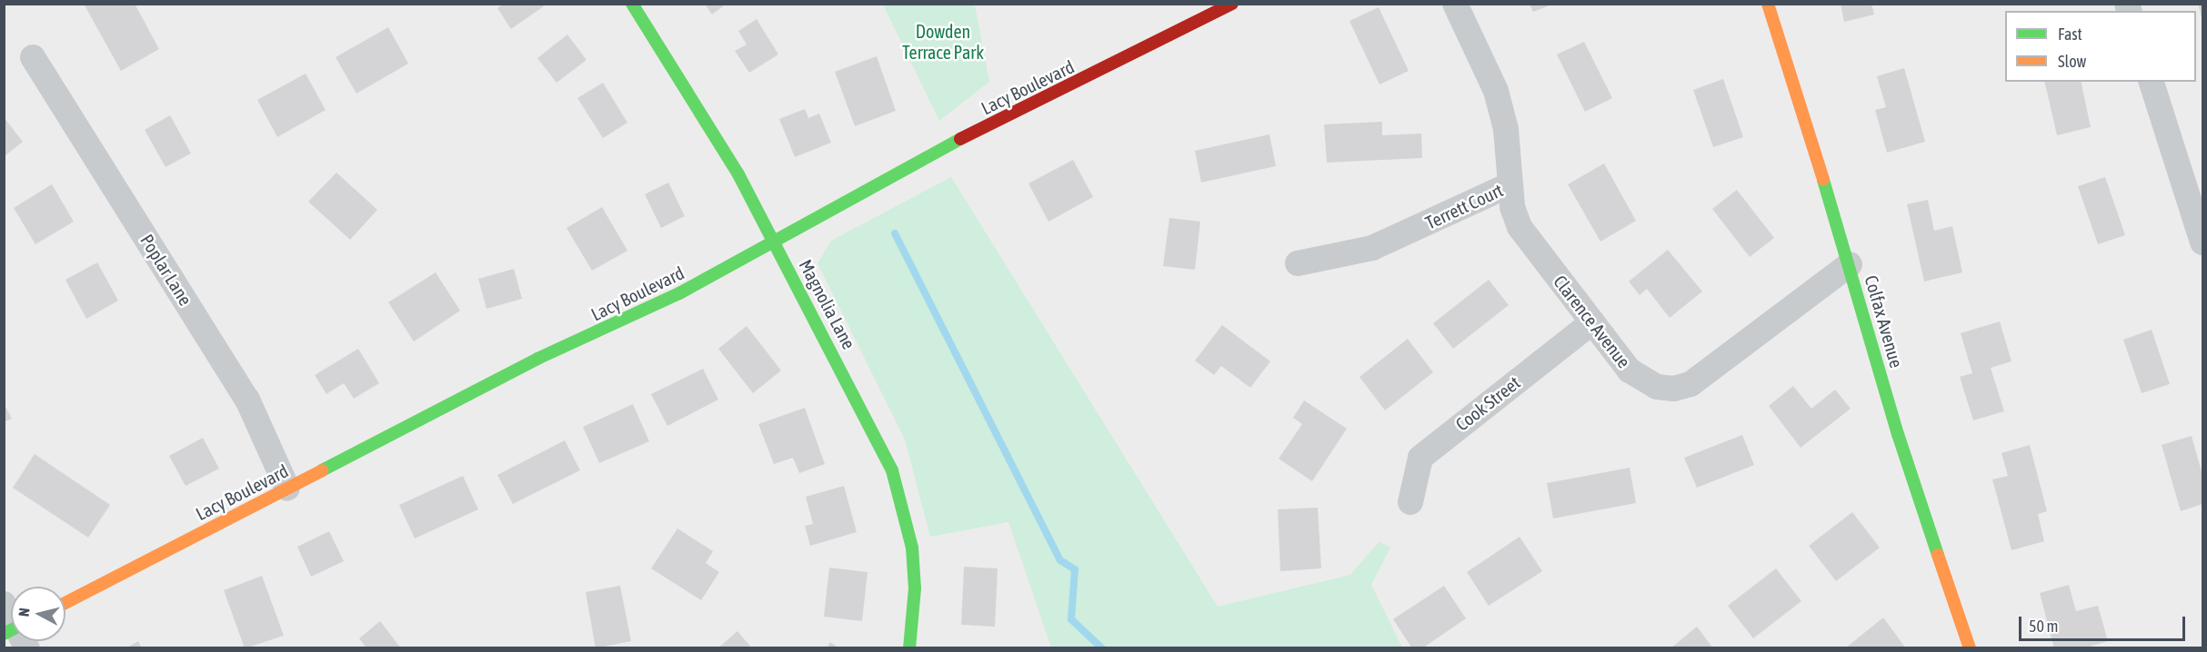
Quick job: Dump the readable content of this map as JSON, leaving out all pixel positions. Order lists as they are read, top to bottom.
{
  "streets": {
    "street": [
      "Lacy Boulevard",
      "Terrett Court",
      "Poplar Lane",
      "Magnolia Lane",
      "Clarence Avenue",
      "Colfax Avenue",
      "Cook Street"
    ]
  },
  "crossings": [
    ["Lacy Boulevard", "Poplar Lane"],
    ["Lacy Boulevard", "Magnolia Lane"],
    ["Terrett Court", "Clarence Avenue"],
    ["Clarence Avenue", "Colfax Avenue"],
    ["Clarence Avenue", "Cook Street"]
  ],
  "parks": ["Dowden Terrace Park"],
  "legend": ["Fast", "Slow"],
  "scale_bar": "50 m",
  "north": "left"
}
